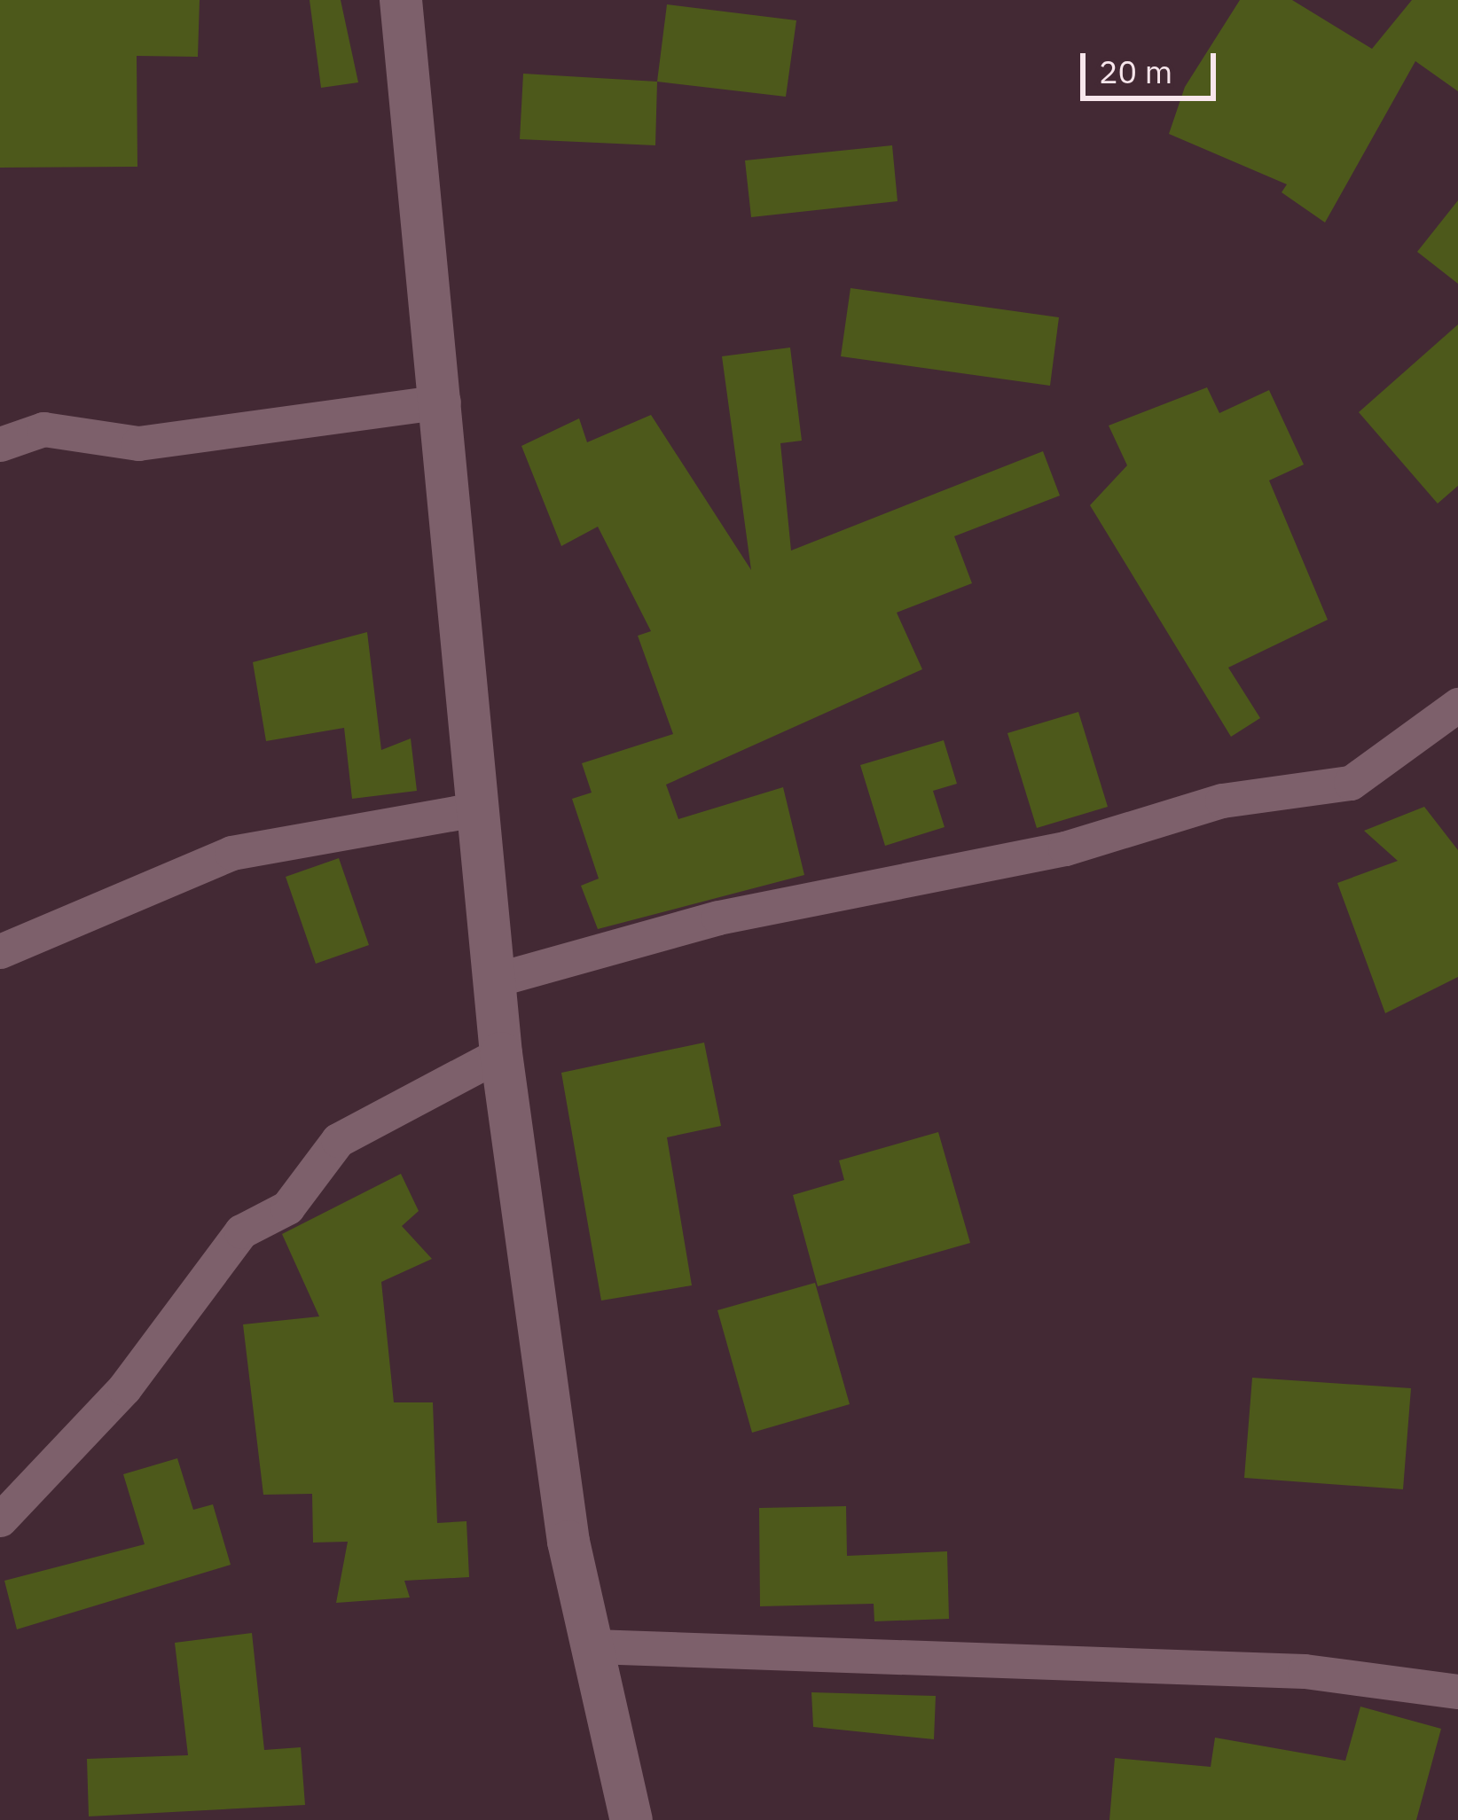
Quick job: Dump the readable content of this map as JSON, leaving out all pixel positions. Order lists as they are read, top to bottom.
{
  "scale_bar": "20 m"
}
